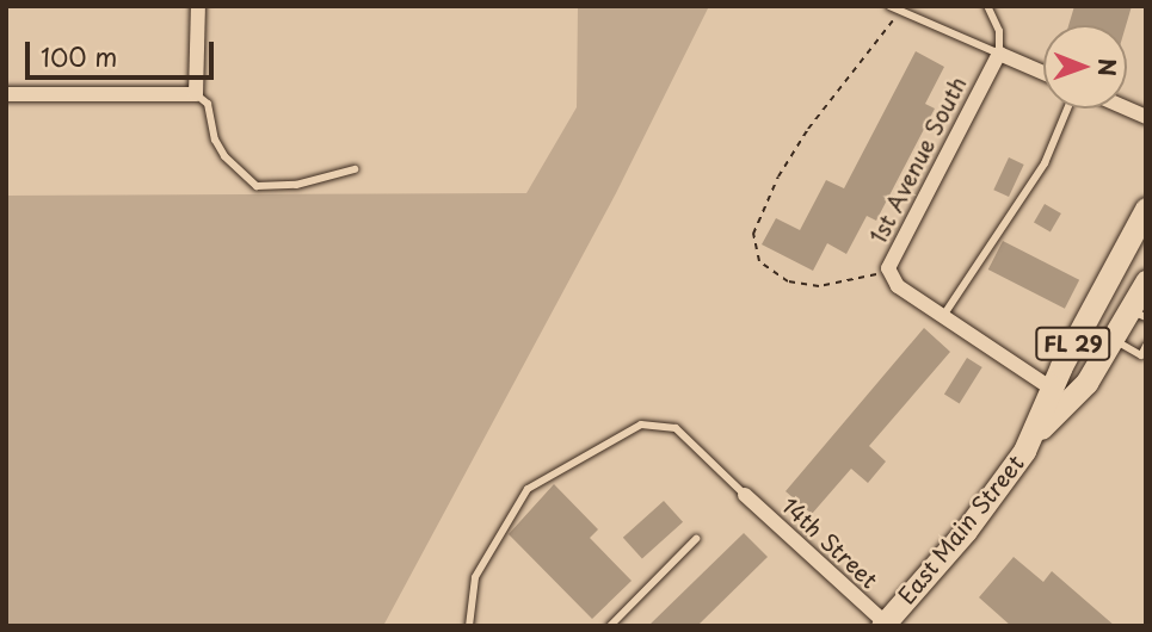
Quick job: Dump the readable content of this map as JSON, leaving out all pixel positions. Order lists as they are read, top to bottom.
{
  "streets": {
    "highway": ["FL 29", "East Main Street"],
    "street": ["1st Avenue South", "14th Street"]
  },
  "crossings": [
    ["East Main Street", "14th Street"]
  ],
  "scale_bar": "100 m",
  "north": "right"
}
